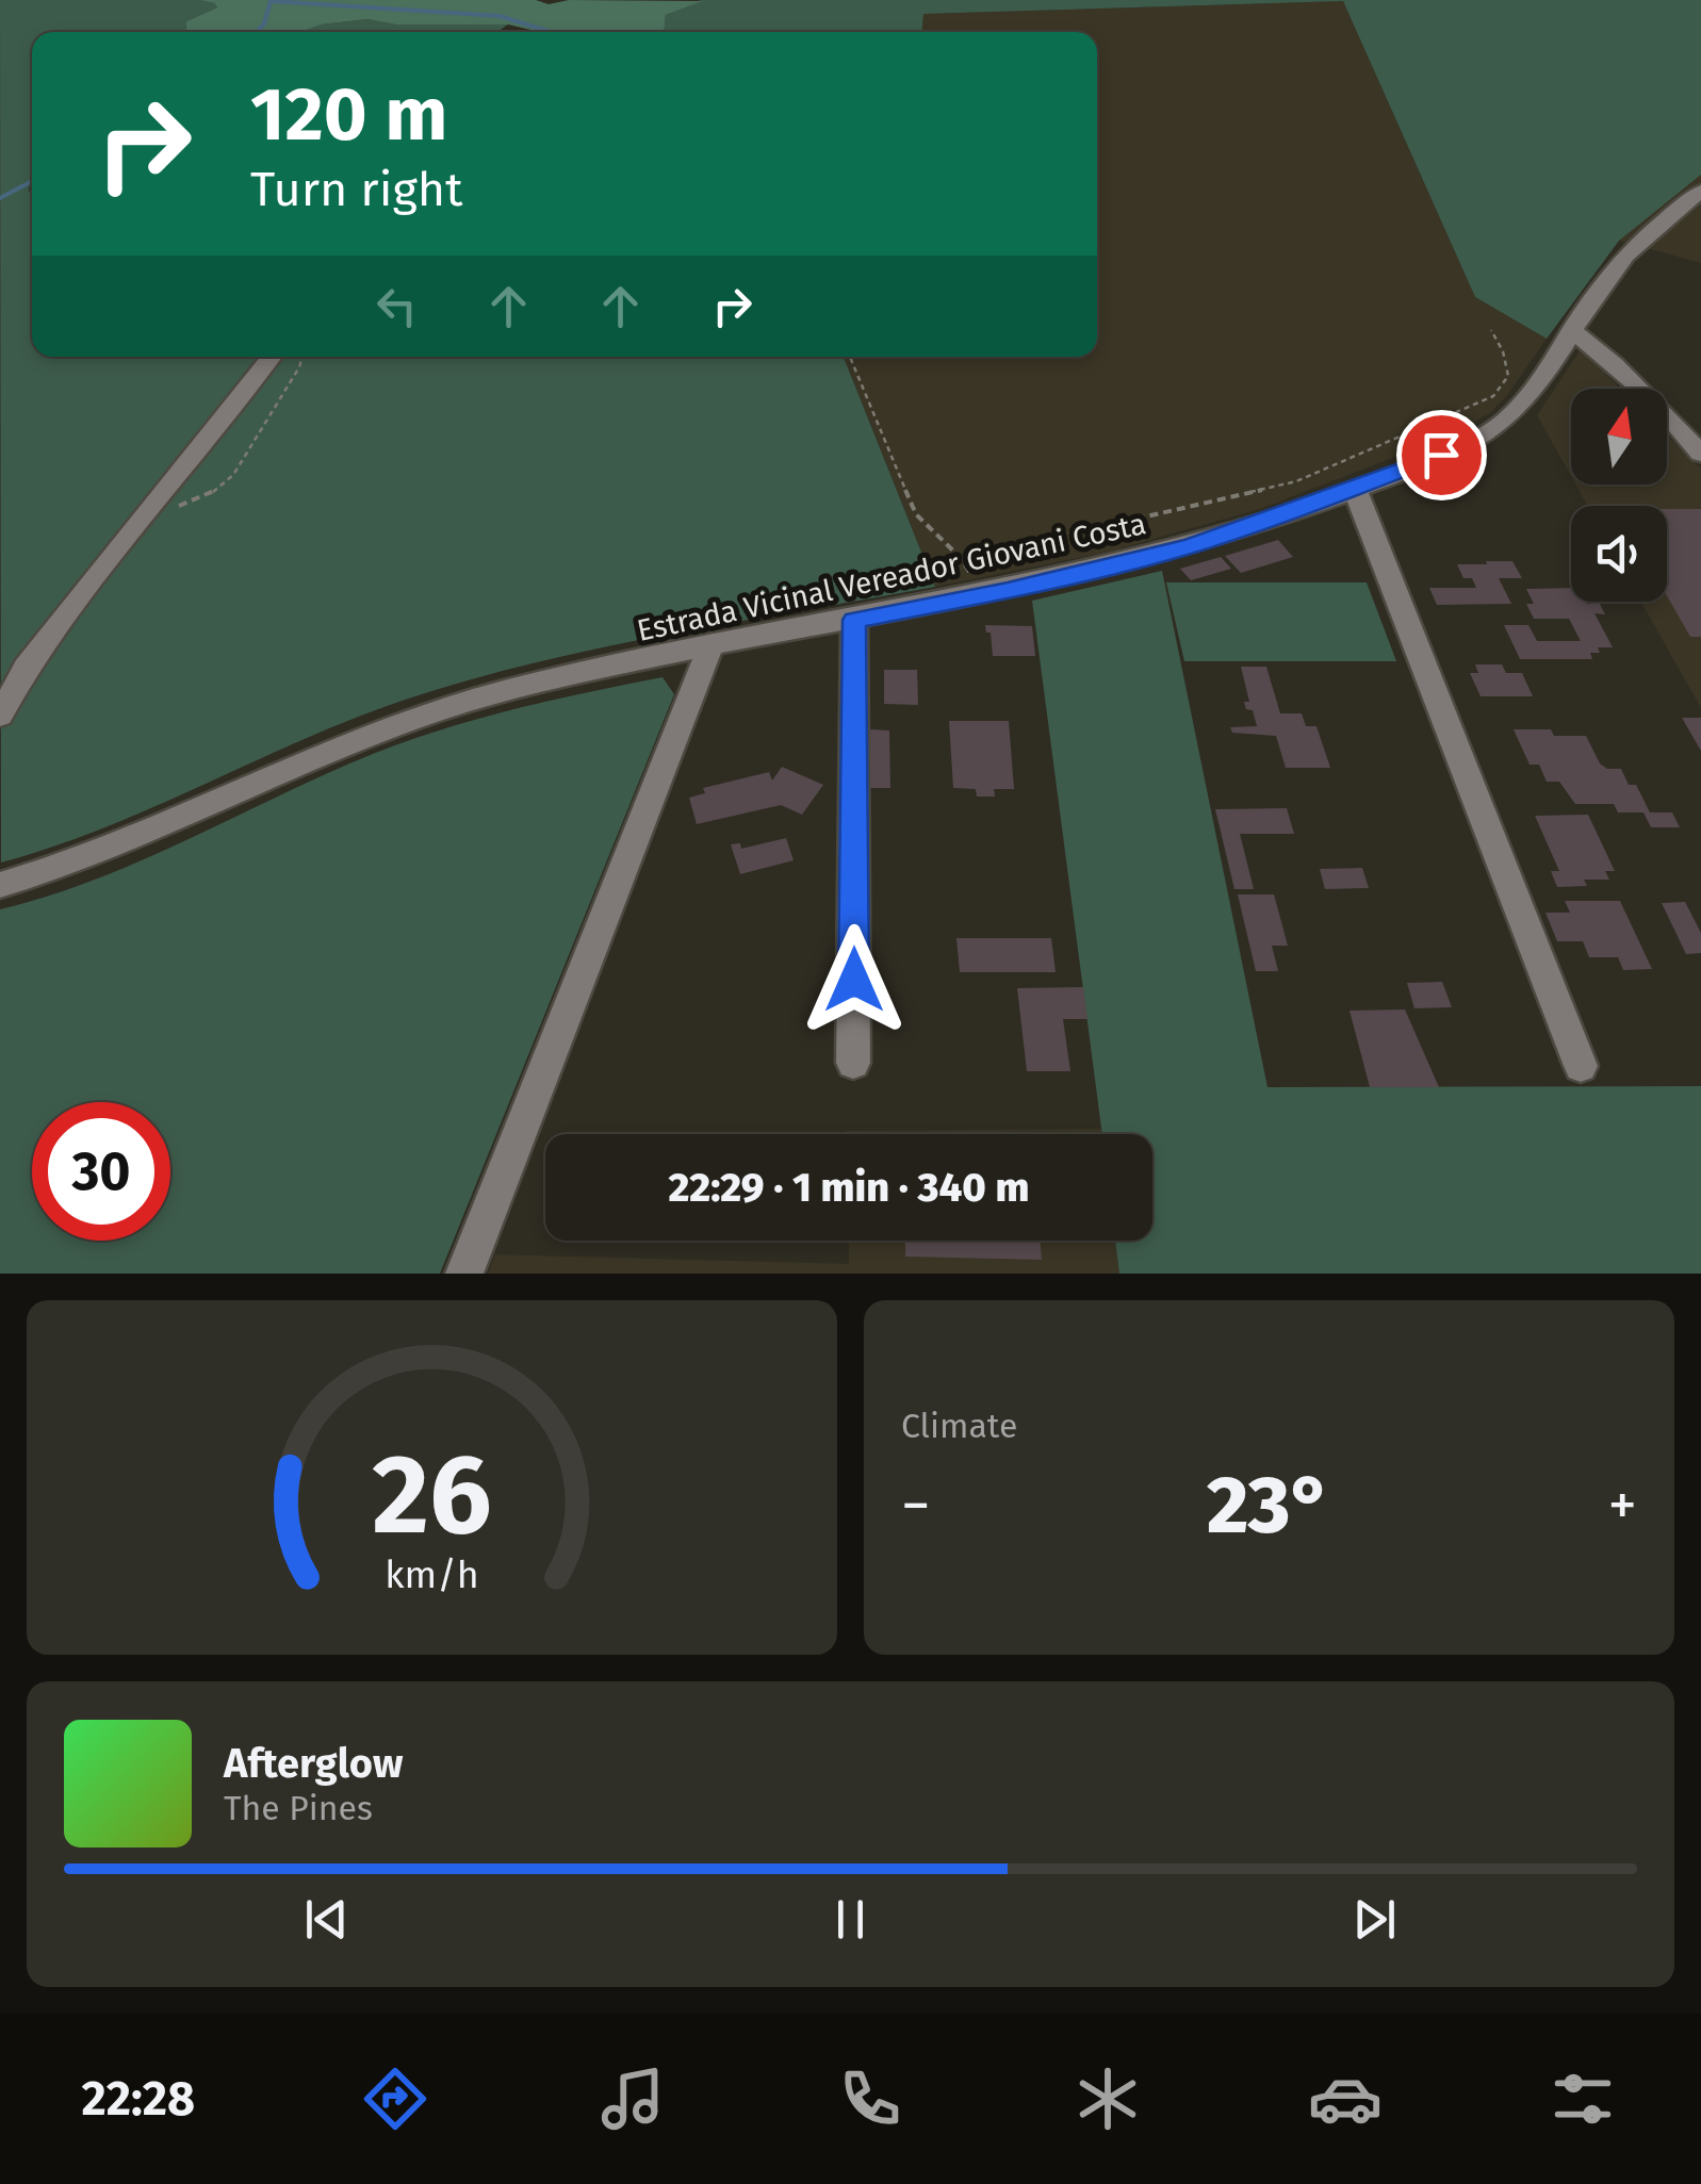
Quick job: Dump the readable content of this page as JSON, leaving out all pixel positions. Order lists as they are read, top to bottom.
{
  "streets": {
    "street": ["Estrada Vicinal Vereador Giovani Costa"]
  },
  "north": "top",
  "page": {
    "turn": ["120 m", "Turn right"],
    "limit": "30",
    "trip": "22:29 · 1 min · 340 m",
    "tile": "Climate",
    "heat": ["−", "23°", "+"],
    "song": ["Afterglow", "The Pines"],
    "tabs": "22:28",
    "gauge": ["26", "km/h"]
  }
}
